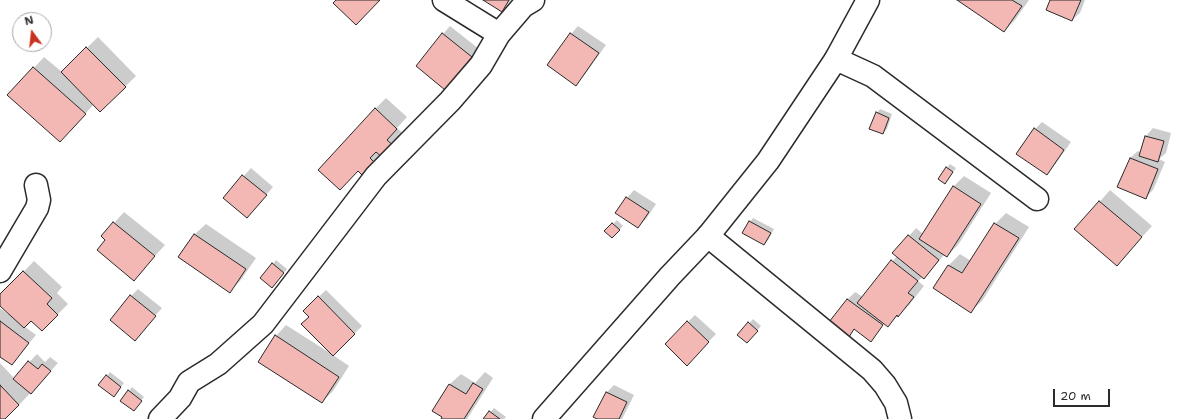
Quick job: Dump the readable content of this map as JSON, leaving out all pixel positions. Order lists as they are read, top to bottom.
{
  "scale_bar": "20 m",
  "north": "top"
}
